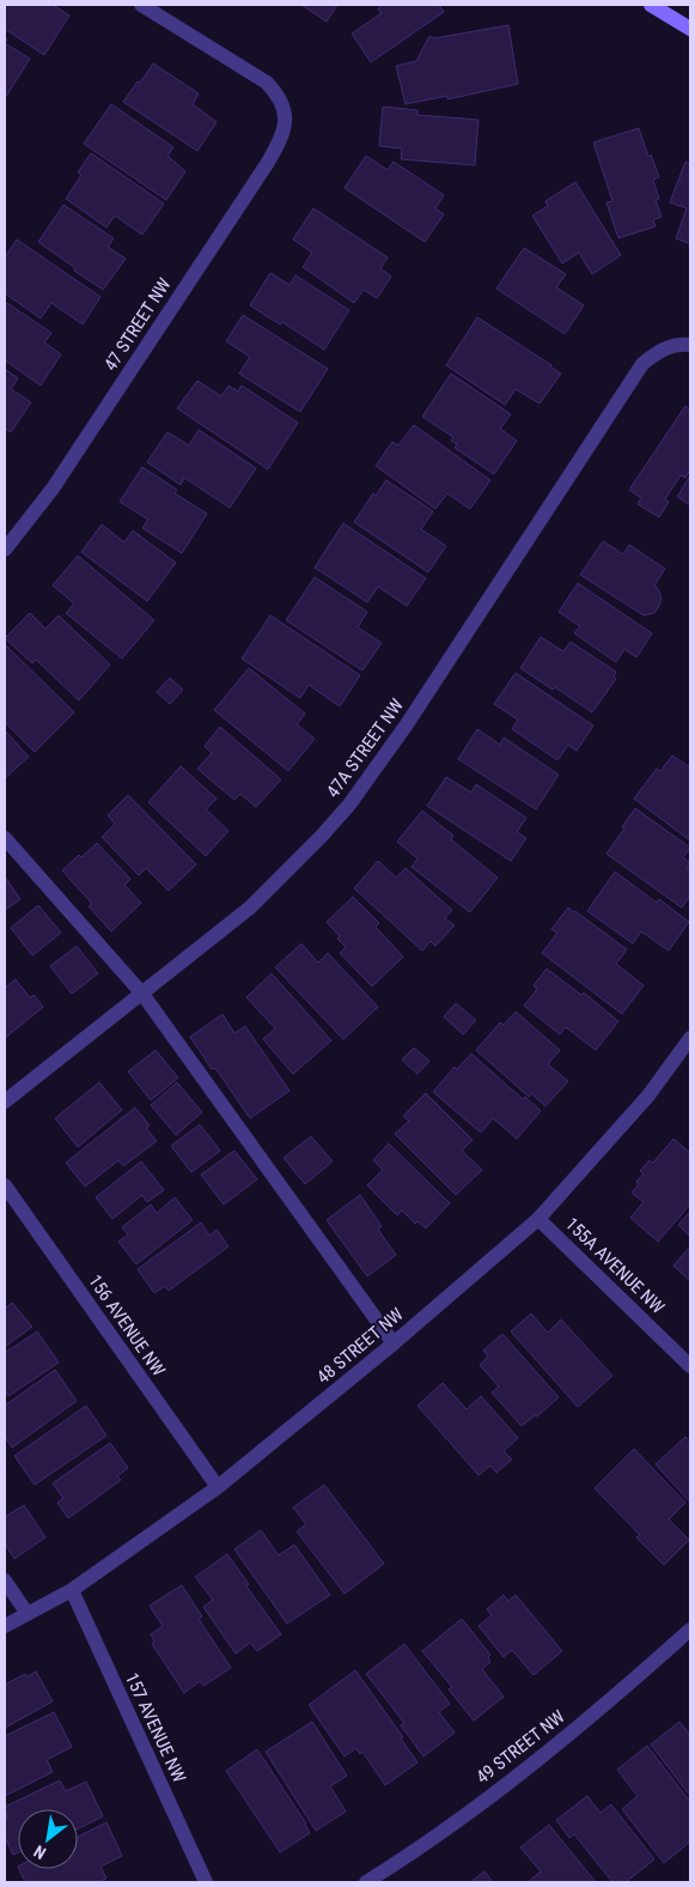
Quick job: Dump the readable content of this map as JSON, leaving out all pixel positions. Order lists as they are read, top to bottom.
{
  "streets": {
    "street": [
      "47 STREET NW",
      "47A STREET NW",
      "155A AVENUE NW",
      "156 AVENUE NW",
      "48 STREET NW",
      "157 AVENUE NW",
      "49 STREET NW"
    ]
  },
  "crossings": [
    ["155A AVENUE NW", "48 STREET NW"],
    ["156 AVENUE NW", "48 STREET NW"],
    ["48 STREET NW", "157 AVENUE NW"]
  ],
  "north": "bottom left"
}
